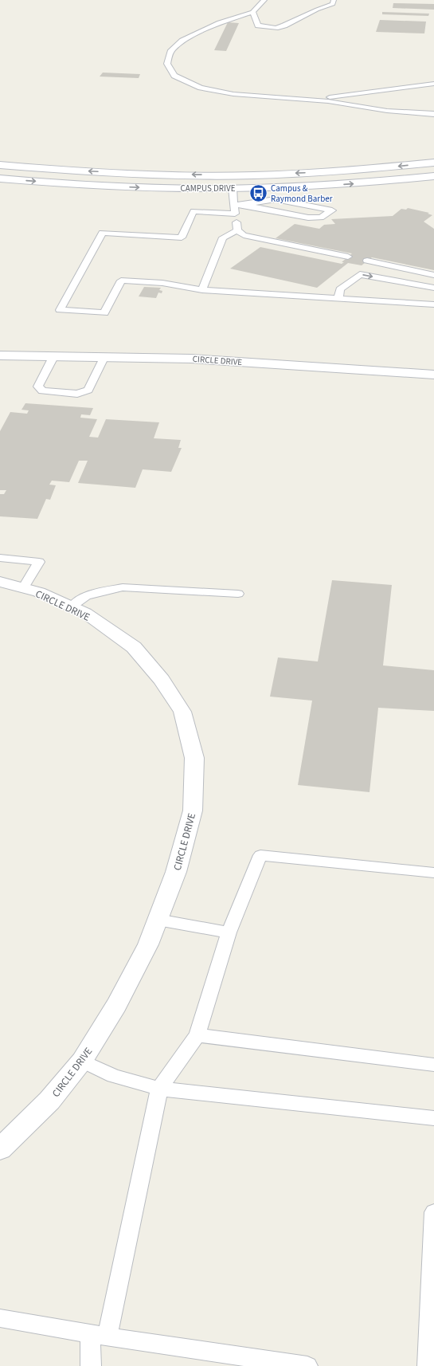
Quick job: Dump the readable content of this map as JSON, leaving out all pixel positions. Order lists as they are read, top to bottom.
{
  "streets": {
    "main road": ["CAMPUS DRIVE", "CIRCLE DRIVE"]
  },
  "places": {
    "bus stop": ["Campus & Raymond Barber"]
  }
}
